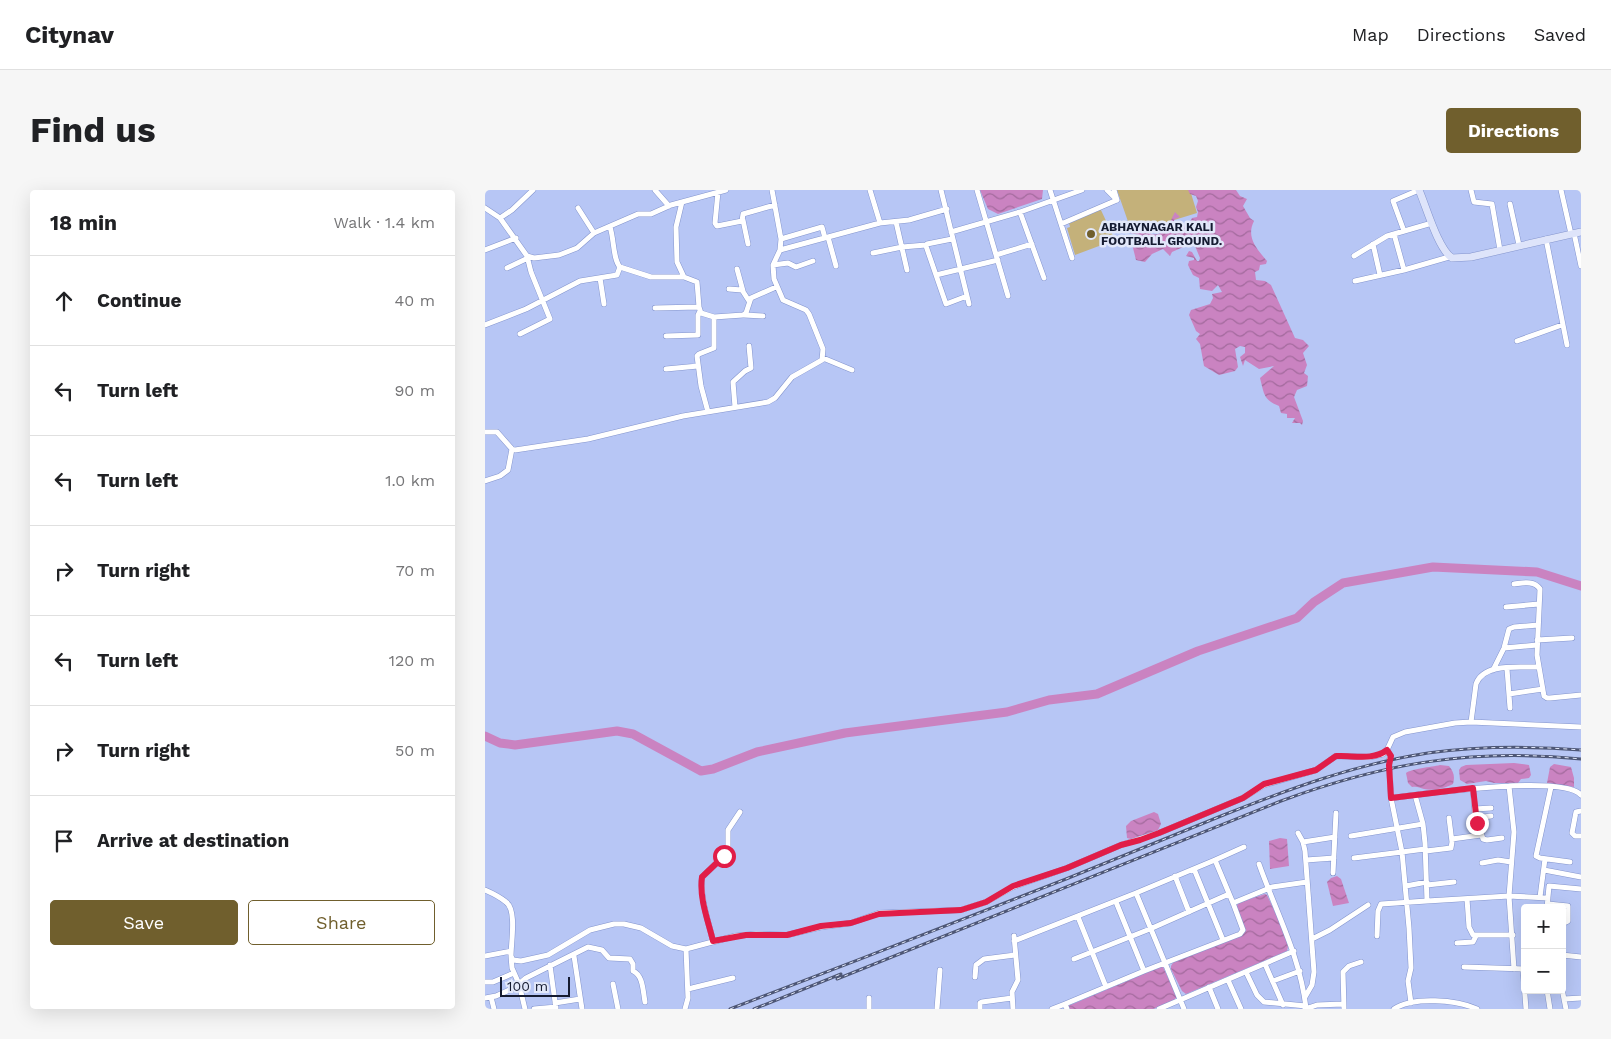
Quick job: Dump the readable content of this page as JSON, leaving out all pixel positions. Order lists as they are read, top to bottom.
{
  "places": ["ABHAYNAGAR KALI FOOTBALL GROUND."],
  "scale_bar": "100 m",
  "page": {
    "header": "Citynav",
    "nav": ["Map", "Directions", "Saved"],
    "buttons": [
      "Directions",
      ["Save", "Share"]
    ],
    "title": "Find us",
    "heading": ["18 min", "Walk · 1.4 km"],
    "list": [
      ["Continue", "40 m"],
      ["Turn left", "90 m"],
      ["Turn left", "1.0 km"],
      ["Turn right", "70 m"],
      ["Turn left", "120 m"],
      ["Turn right", "50 m"],
      "Arrive at destination"
    ],
    "map_buttons": ["+", "−"],
    "scale": "100 m"
  }
}
